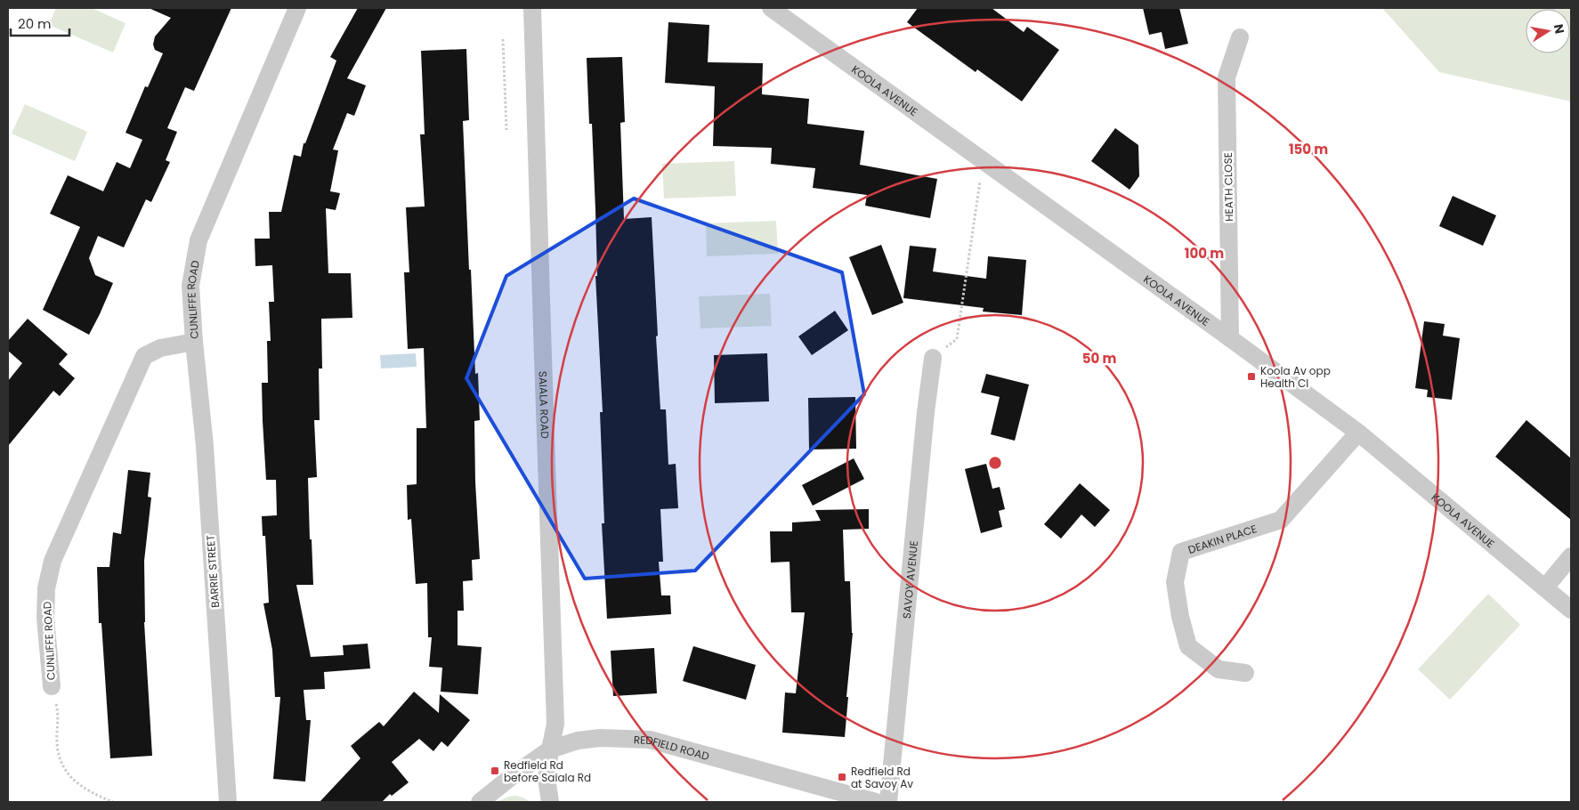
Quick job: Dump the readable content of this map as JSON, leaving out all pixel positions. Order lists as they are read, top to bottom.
{
  "streets": {
    "street": [
      "KOOLA AVENUE",
      "HEATH CLOSE",
      "CUNLIFFE ROAD",
      "SAIALA ROAD",
      "DEAKIN PLACE",
      "BARRIE STREET",
      "SAVOY AVENUE",
      "REDFIELD ROAD"
    ]
  },
  "crossings": [
    ["KOOLA AVENUE", "HEATH CLOSE"],
    ["KOOLA AVENUE", "DEAKIN PLACE"],
    ["CUNLIFFE ROAD", "BARRIE STREET"],
    ["SAIALA ROAD", "REDFIELD ROAD"]
  ],
  "places": {
    "transit": ["Koola Av opp Health Cl", "Redfield Rd before Saiala Rd", "Redfield Rd at Savoy Av"]
  },
  "scale_bar": "20 m",
  "north": "right",
  "rings": ["150 m", "100 m", "50 m"]
}
